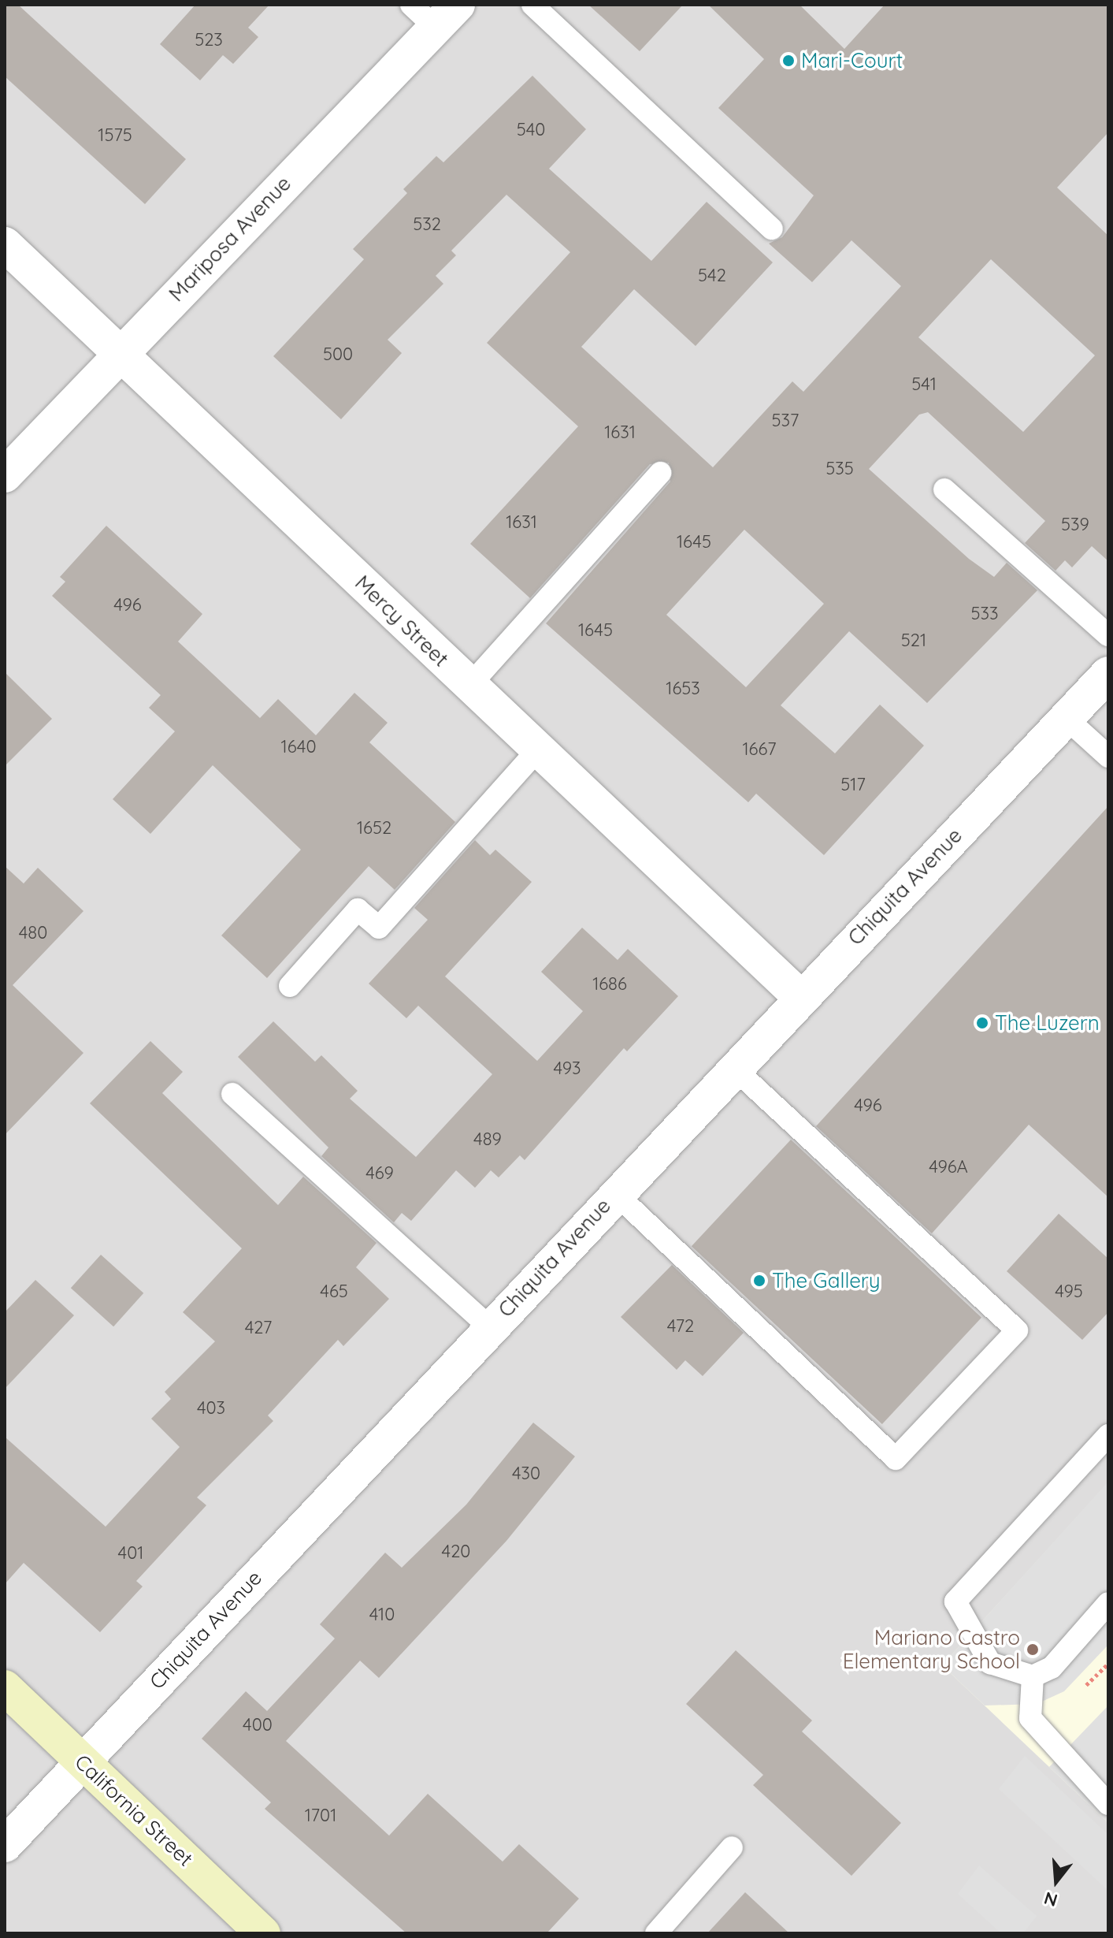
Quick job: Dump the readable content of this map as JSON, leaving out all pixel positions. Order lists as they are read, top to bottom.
{
  "streets": {
    "main road": ["California Street"],
    "street": ["Mariposa Avenue", "Mercy Street", "Chiquita Avenue"]
  },
  "crossings": [
    ["Mariposa Avenue", "Mercy Street"],
    ["Mercy Street", "Chiquita Avenue"],
    ["Chiquita Avenue", "California Street"]
  ],
  "places": [
    "Mari-Court",
    "The Luzern",
    "The Gallery",
    "Mariano Castro Elementary School"
  ],
  "house_numbers": [
    "523",
    "540",
    "1575",
    "532",
    "542",
    "500",
    "541",
    "537",
    "1631",
    "535",
    "1631",
    "539",
    "1645",
    "496",
    "533",
    "1645",
    "521",
    "1653",
    "1640",
    "1667",
    "517",
    "1652",
    "480",
    "1686",
    "493",
    "496",
    "489",
    "496A",
    "469",
    "465",
    "495",
    "472",
    "427",
    "403",
    "430",
    "420",
    "401",
    "410",
    "400",
    "1701"
  ],
  "north": "bottom"
}
